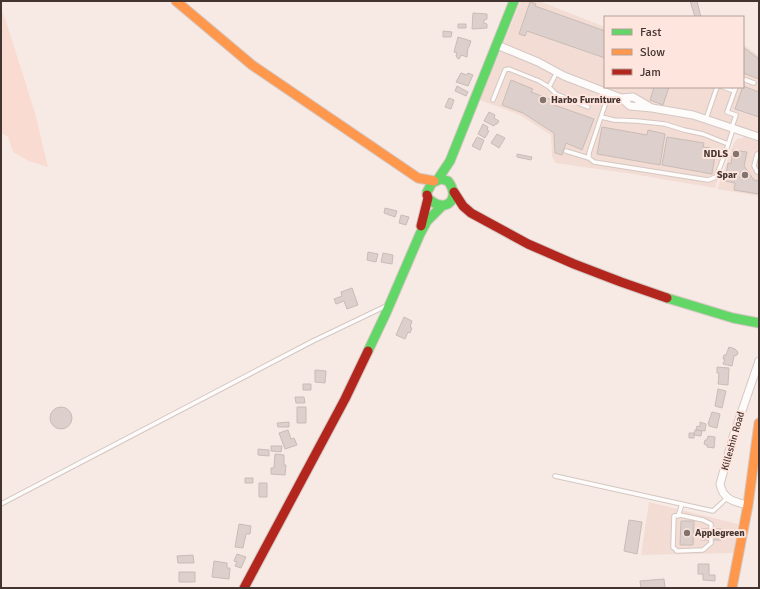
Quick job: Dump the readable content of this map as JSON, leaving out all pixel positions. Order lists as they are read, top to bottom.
{
  "streets": {
    "main road": ["Killeshin Road"]
  },
  "places": [
    "Harbo Furniture",
    "NDLS",
    "Spar",
    "Applegreen"
  ],
  "legend": ["Fast", "Slow", "Jam"]
}
